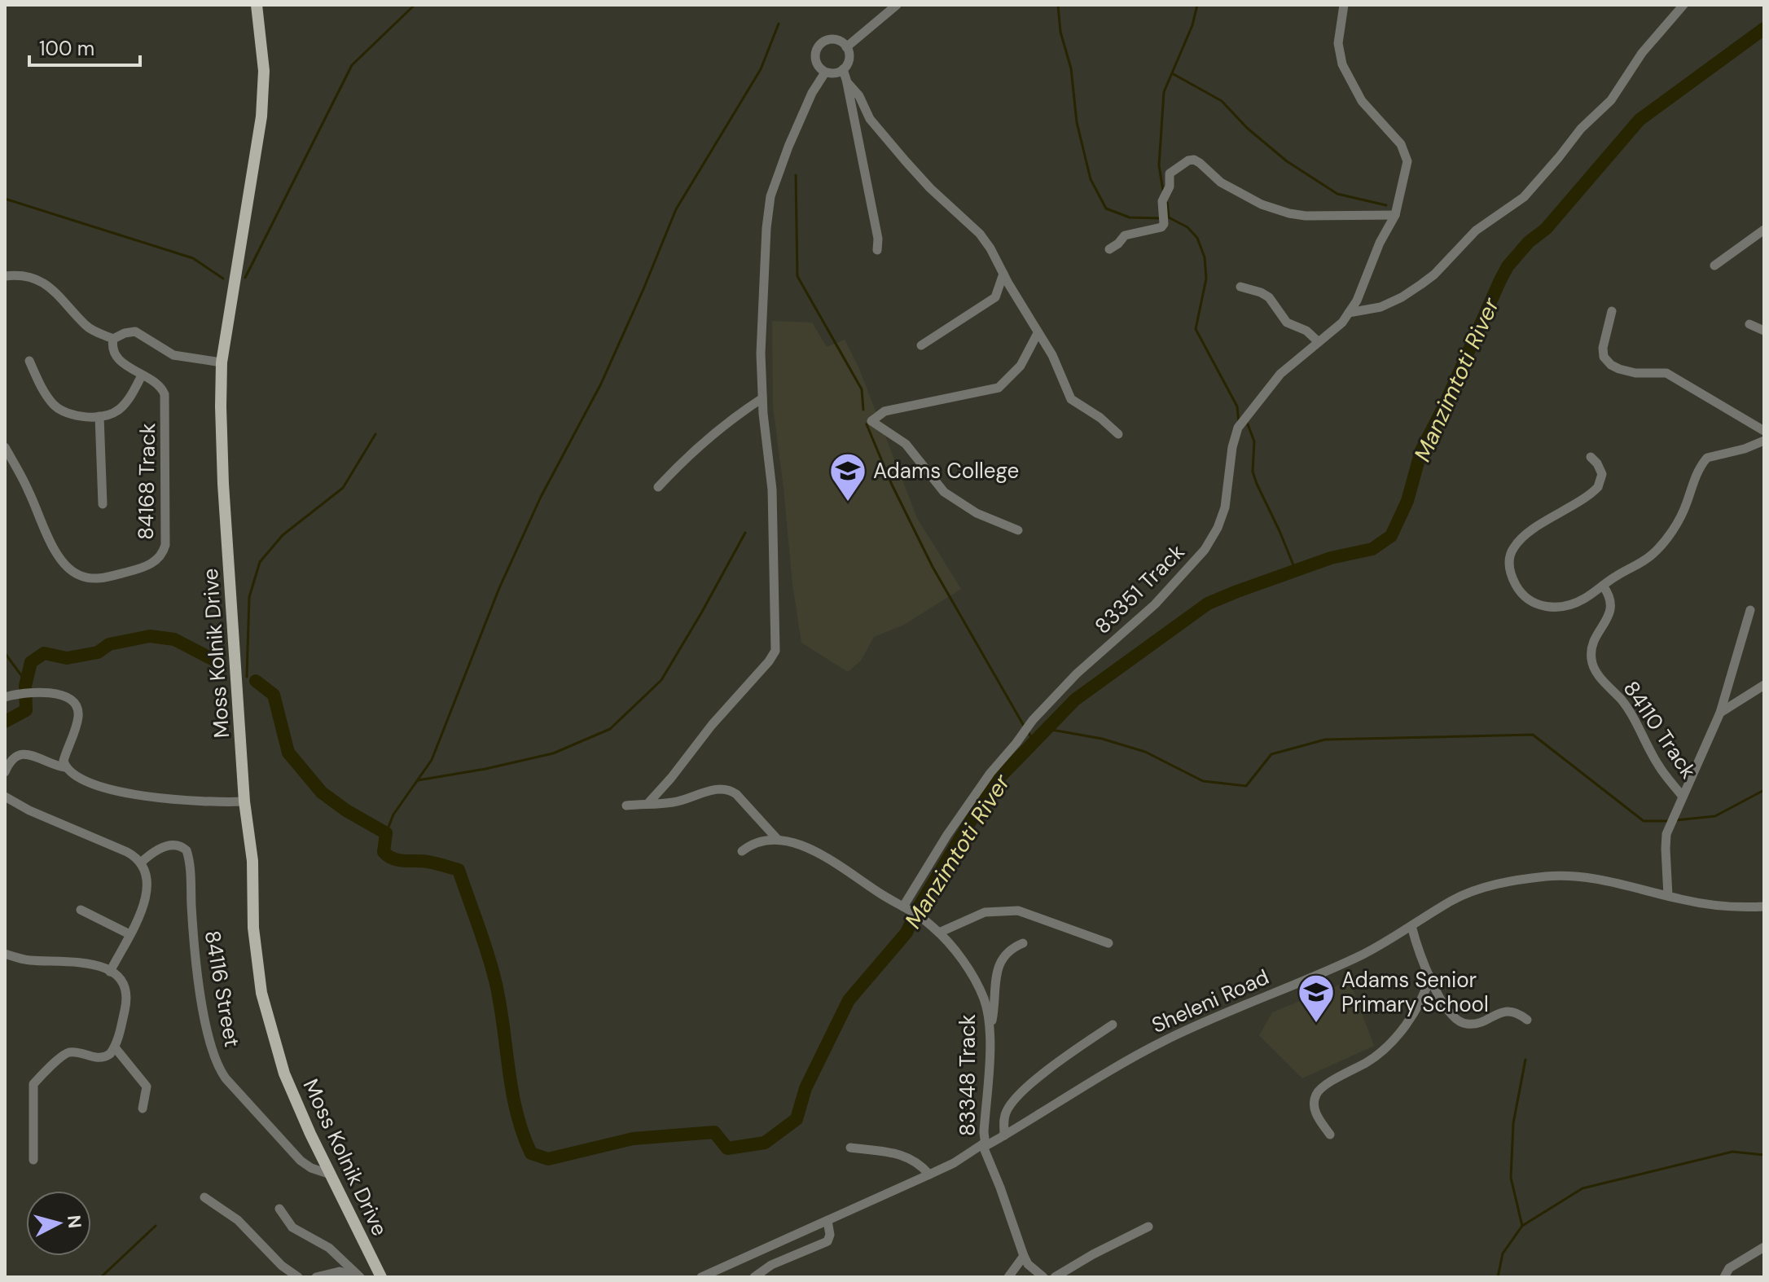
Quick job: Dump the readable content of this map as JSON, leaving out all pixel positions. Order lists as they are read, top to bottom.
{
  "streets": {
    "main road": ["Moss Kolnik Drive"],
    "street": [
      "84168 Track",
      "83351 Track",
      "84110 Track",
      "84116 Street",
      "Sheleni Road",
      "83348 Track"
    ]
  },
  "crossings": [
    ["83351 Track", "83348 Track"],
    ["Moss Kolnik Drive", "84116 Street"],
    ["Sheleni Road", "83348 Track"]
  ],
  "water": ["Manzimtoti River"],
  "places": {
    "school or university": ["Adams College", "Adams Senior Primary School"]
  },
  "scale_bar": "100 m",
  "north": "right"
}
